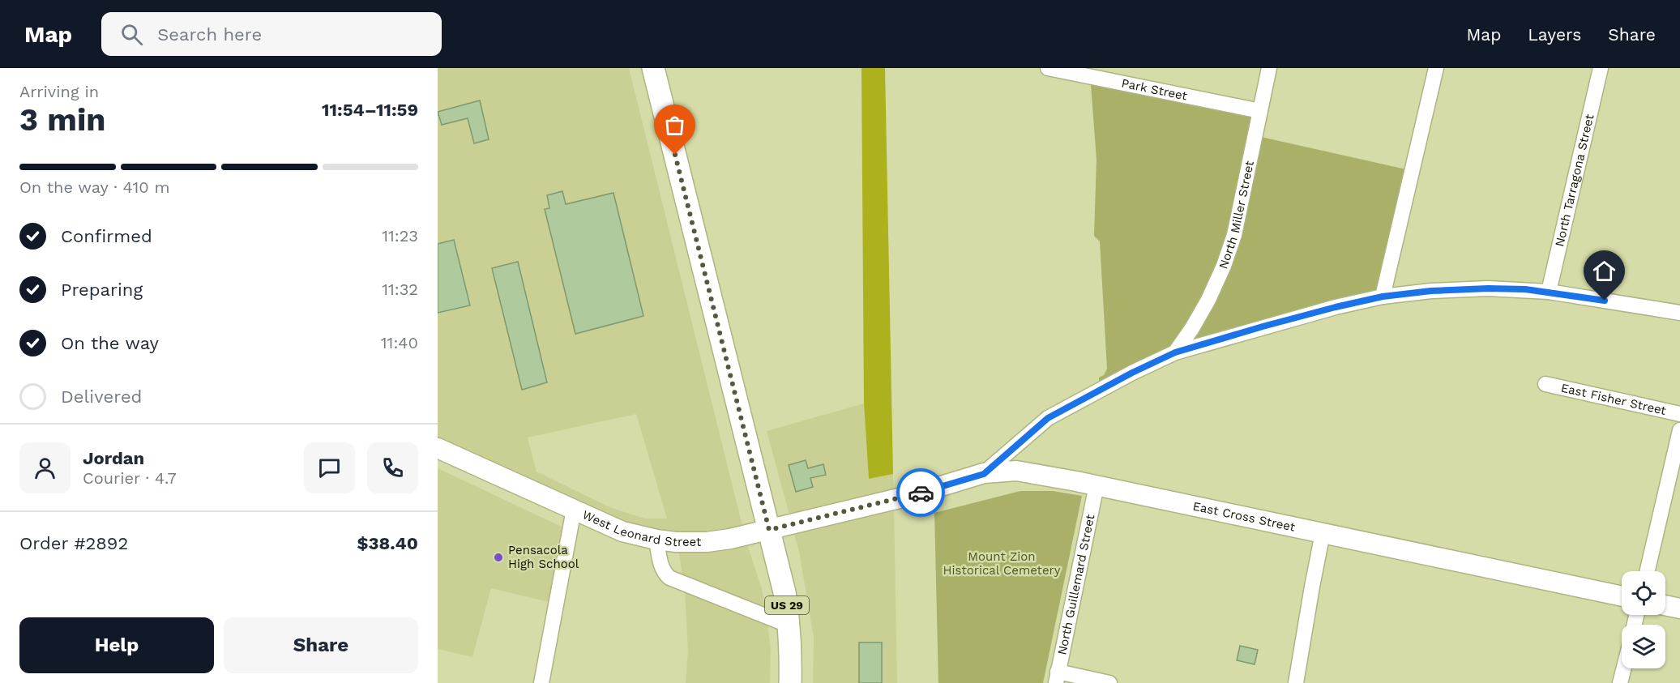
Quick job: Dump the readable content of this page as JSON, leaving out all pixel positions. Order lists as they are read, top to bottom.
{
  "streets": {
    "main road": ["US 29"],
    "street": [
      "Park Street",
      "North Tarragona Street",
      "North Miller Street",
      "East Fisher Street",
      "East Cross Street",
      "West Leonard Street",
      "North Guillemard Street"
    ]
  },
  "crossings": [
    ["Park Street", "North Miller Street"],
    ["East Cross Street", "West Leonard Street"],
    ["East Cross Street", "North Guillemard Street"],
    ["West Leonard Street", "US 29"]
  ],
  "parks": ["Mount Zion Historical Cemetery"],
  "places": ["Pensacola High School"],
  "page": {
    "header": "Map",
    "search": "Search here",
    "nav": ["Map", "Layers", "Share"],
    "heading": ["3 min", "Arriving in", "11:54–11:59"],
    "panel": [
      "Jordan",
      "Courier · 4.7",
      "Order #2892",
      "$38.40"
    ],
    "bar": "On the way · 410 m",
    "list": [
      ["Confirmed", "11:23"],
      ["Preparing", "11:32"],
      ["On the way", "11:40"],
      "Delivered"
    ],
    "buttons": ["Help", "Share"]
  }
}
